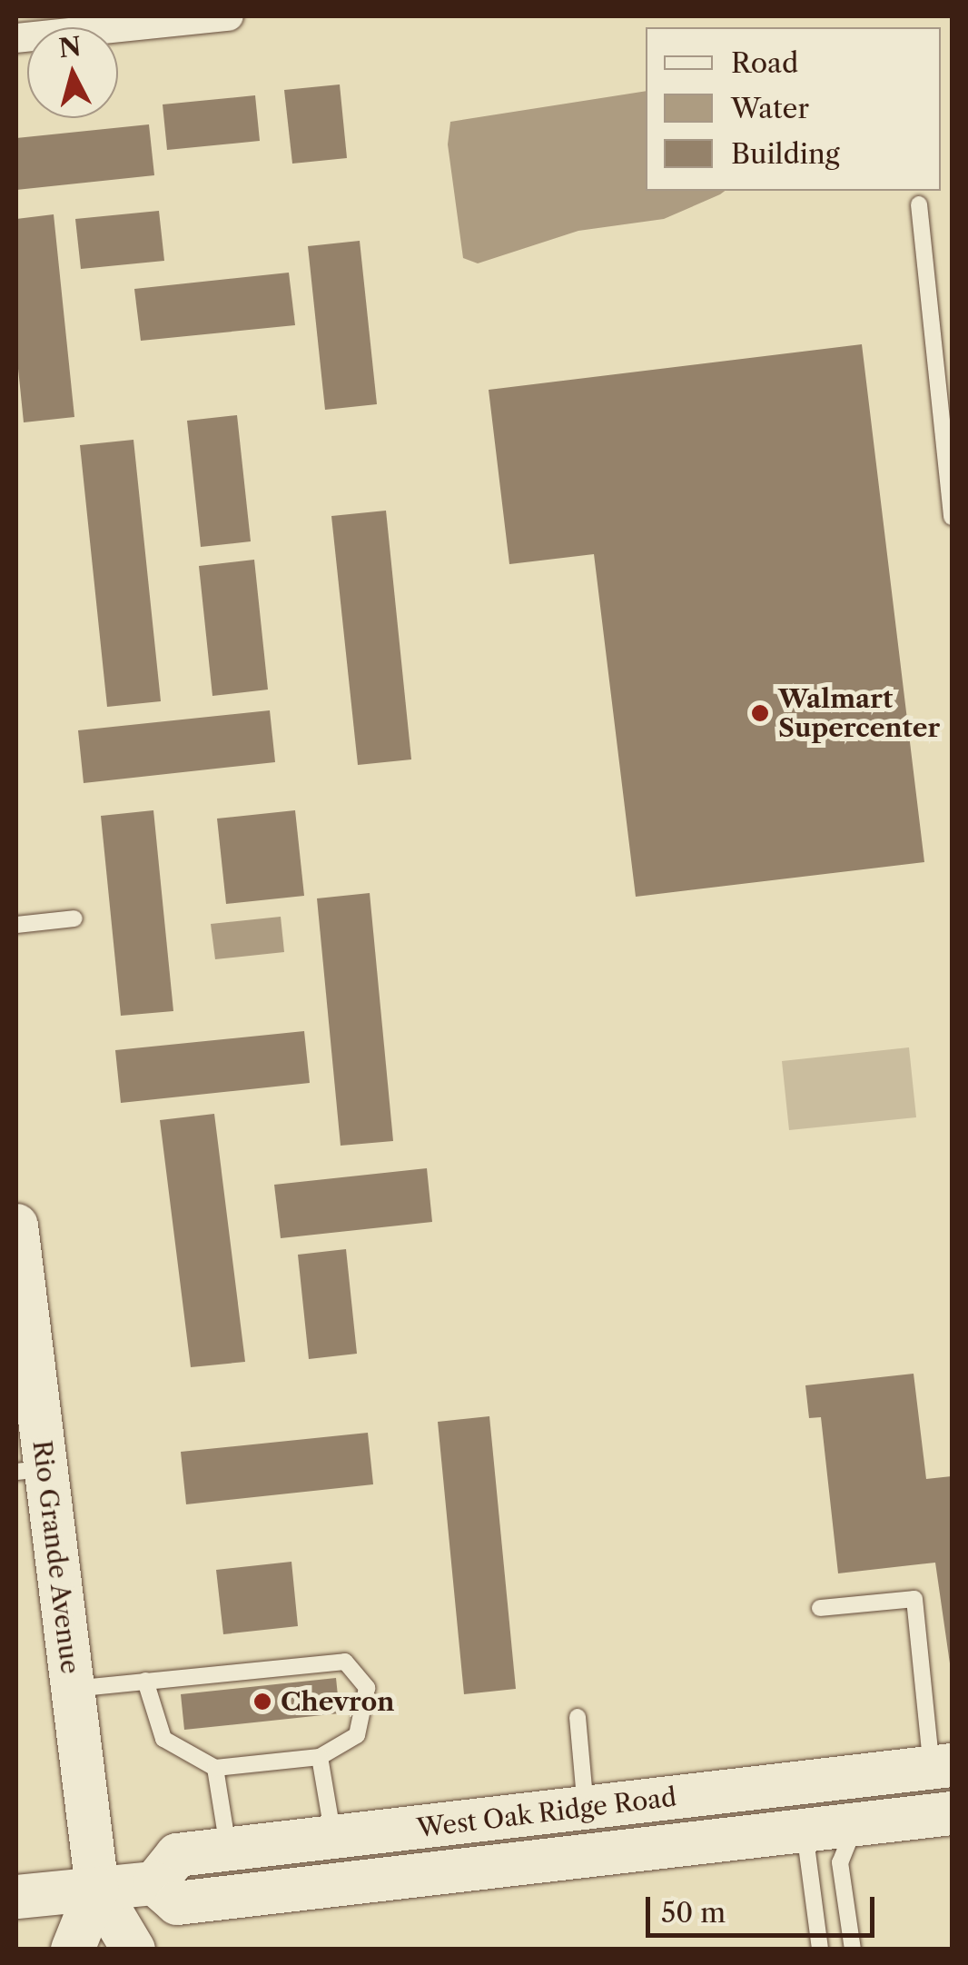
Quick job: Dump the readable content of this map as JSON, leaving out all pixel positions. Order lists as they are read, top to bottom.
{
  "streets": {
    "street": ["Rio Grande Avenue", "West Oak Ridge Road"]
  },
  "crossings": [
    ["Rio Grande Avenue", "West Oak Ridge Road"]
  ],
  "places": ["Walmart Supercenter", "Chevron"],
  "legend": ["Road", "Water", "Building"],
  "scale_bar": "50 m",
  "north": "top"
}
